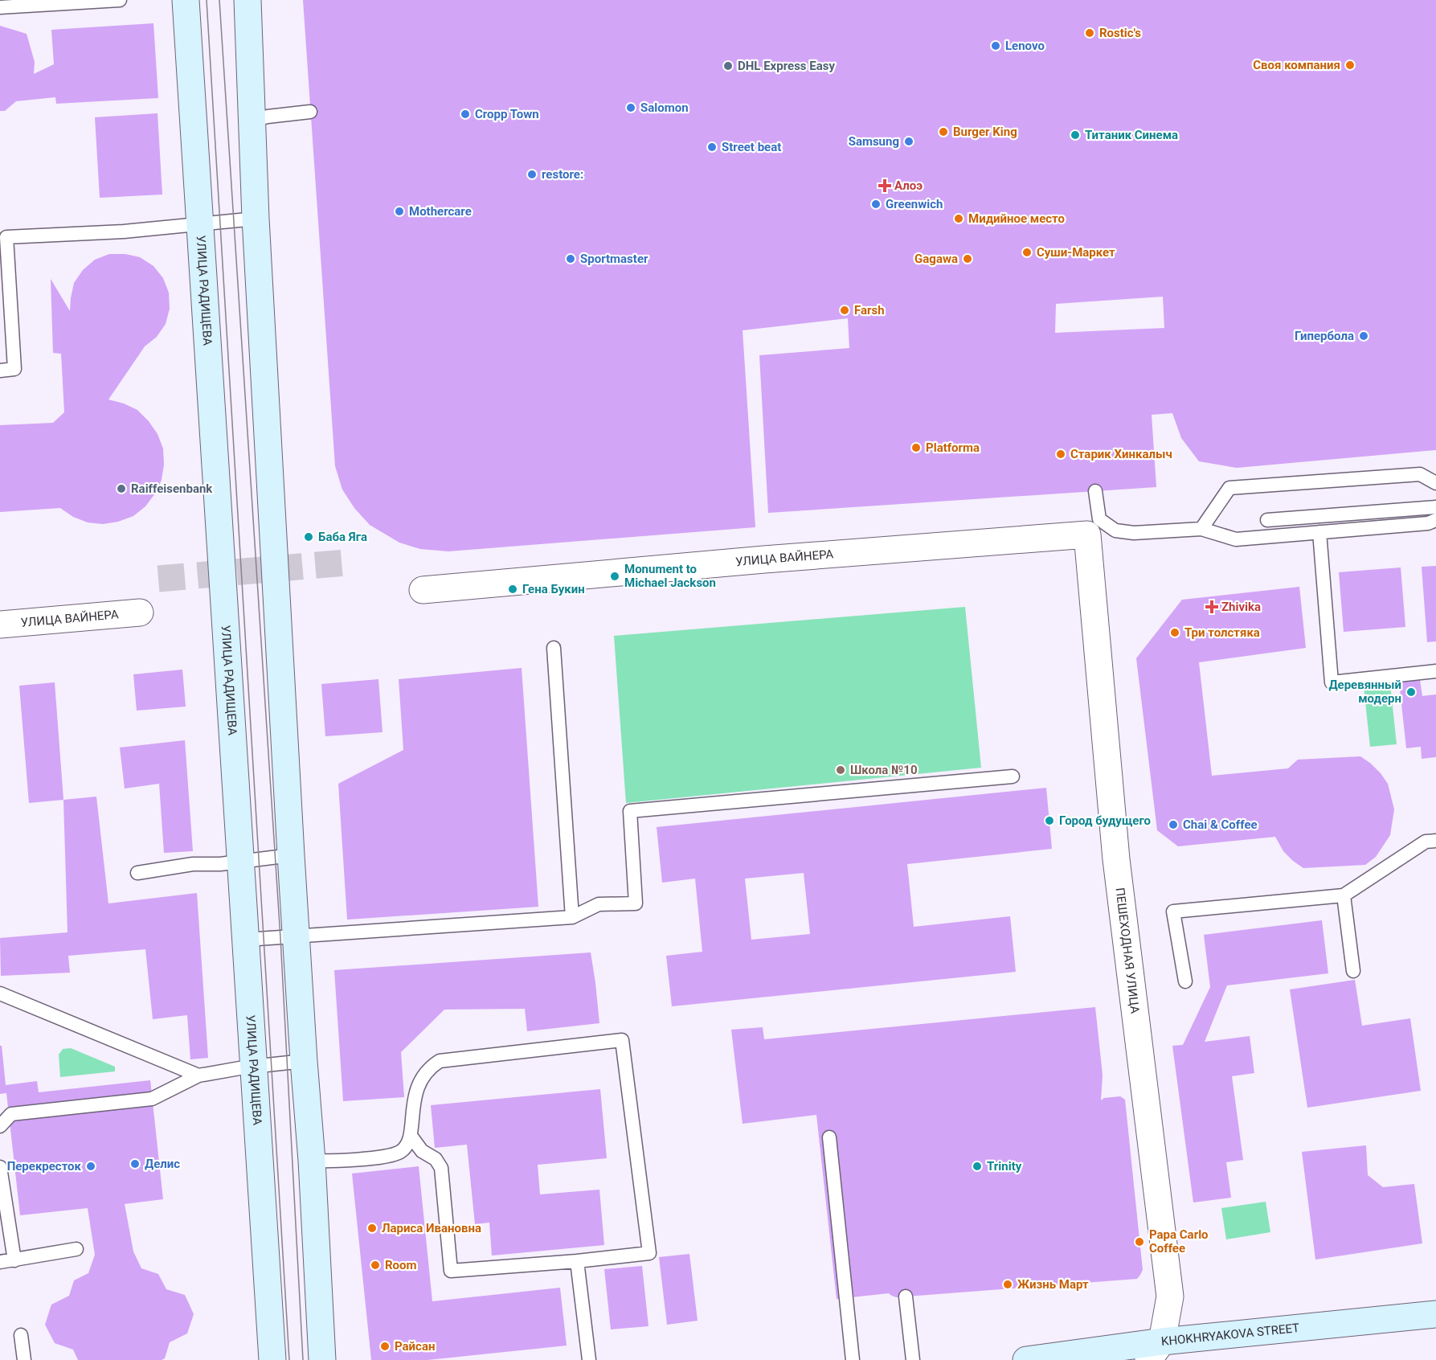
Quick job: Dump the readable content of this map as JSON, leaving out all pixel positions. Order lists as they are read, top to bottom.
{
  "streets": {
    "street": [
      "УЛИЦА РАДИЩЕВА",
      "УЛИЦА ВАЙНЕРА",
      "ПЕШЕХОДНАЯ УЛИЦА",
      "KHOKHRYAKOVA STREET"
    ]
  },
  "crossings": [
    ["УЛИЦА ВАЙНЕРА", "ПЕШЕХОДНАЯ УЛИЦА"],
    ["ПЕШЕХОДНАЯ УЛИЦА", "KHOKHRYAKOVA STREET"]
  ],
  "places": {
    "other": [
      "Rostic's",
      "Lenovo",
      "Своя компания",
      "DHL Express Easy",
      "Salomon",
      "Cropp Town",
      "Burger King",
      "Титаник Синема",
      "Samsung",
      "Street beat",
      "restore:",
      "Greenwich",
      "Mothercare",
      "Мидийное место",
      "Суши-Маркет",
      "Sportmaster",
      "Gagawa",
      "Farsh",
      "Гипербола",
      "Platforma",
      "Старик Хинкалыч",
      "Raiffeisenbank",
      "Баба Яга",
      "Monument to Michael Jackson",
      "Гена Букин",
      "Три толстяка",
      "Деревянный модерн",
      "Школа №10",
      "Город будущего",
      "Chai & Coffee",
      "Делис",
      "Перекресток",
      "Trinity",
      "Лариса Ивановна",
      "Papa Carlo Coffee",
      "Room",
      "Жизнь Март",
      "Райсан"
    ],
    "health": ["Алоэ", "Zhivika"]
  }
}
